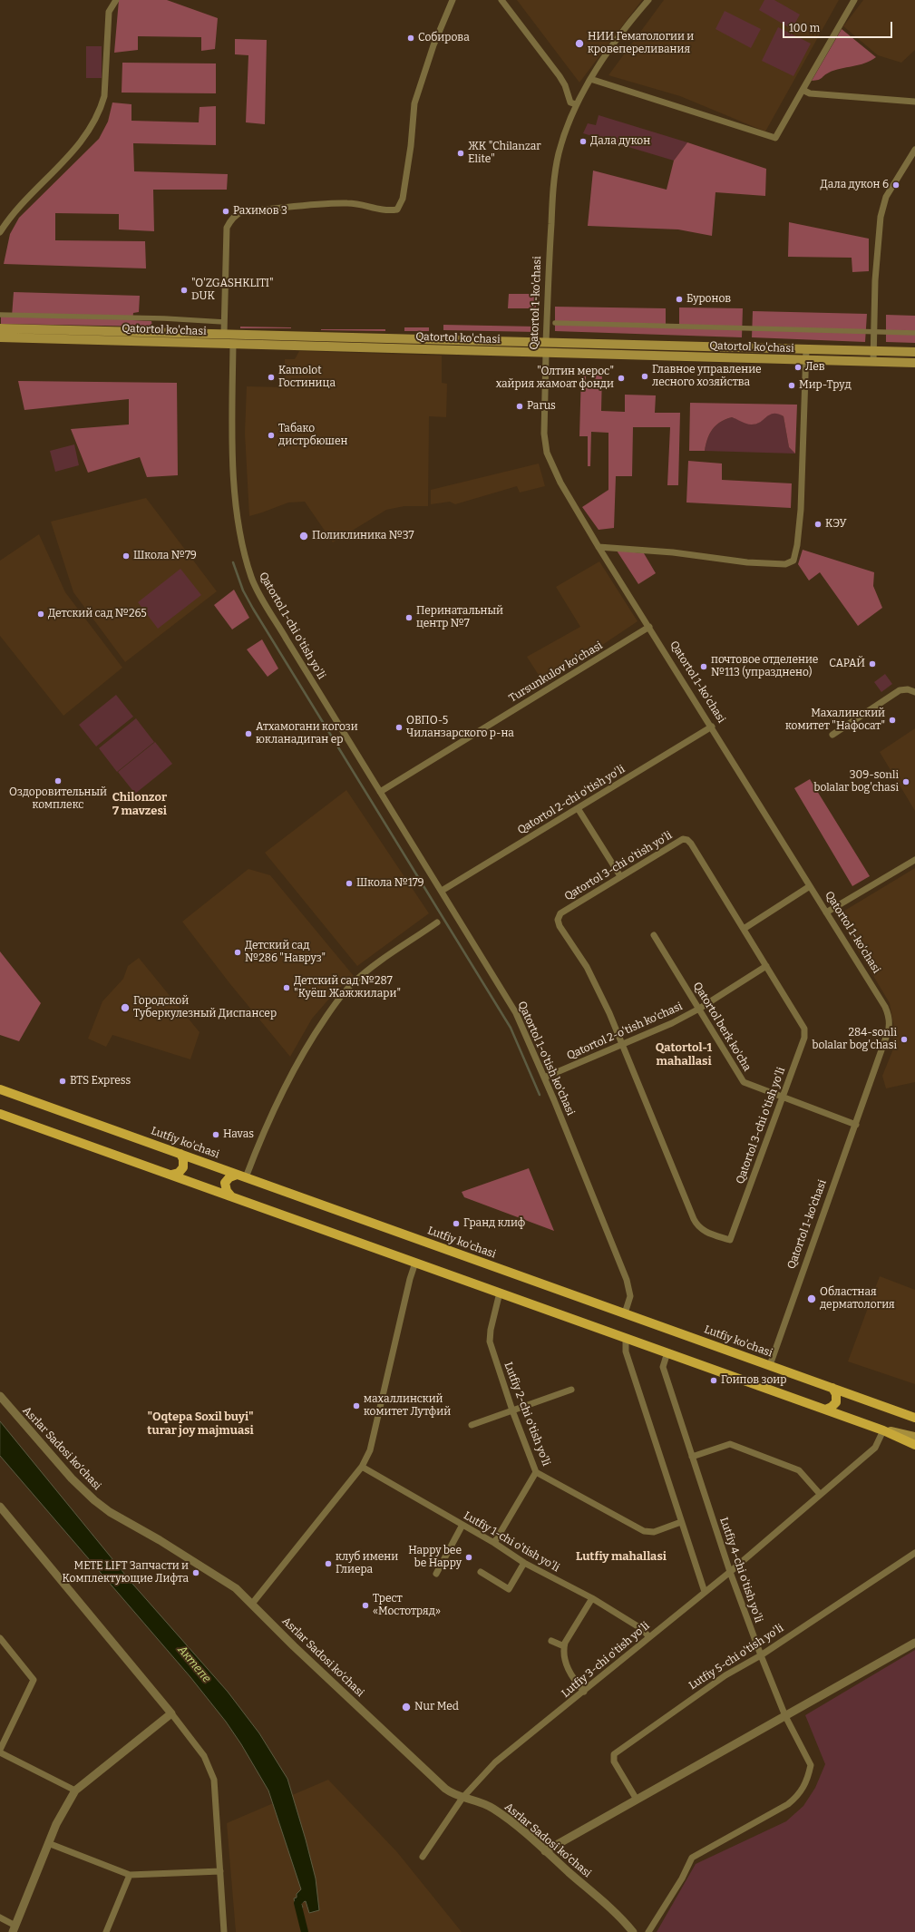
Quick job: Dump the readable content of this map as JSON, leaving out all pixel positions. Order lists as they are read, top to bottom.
{
  "streets": {
    "main road": ["Qatortol 1-ko'chasi", "Qatortol ko'chasi", "Lutfiy ko'chasi"],
    "street": [
      "Qatortol 1-chi o'tish yo'li",
      "Tursunkulov ko'chasi",
      "Qatortol 2-chi o'tish yo'li",
      "Qatortol 3-chi o'tish yo'li",
      "Qatortol berk ko'cha",
      "Qatortol 2-o'tish ko'chasi",
      "Qatortol 1-o'tish ko'chasi",
      "Lutfiy 2-chi o'tish yo'li",
      "Asrlar Sadosi ko‘chasi",
      "Lutfiy 1-chi o'tish yo'li",
      "Lutfiy 4-chi o'tish yo'li",
      "Lutfiy 5-chi o'tish yo'li",
      "Lutfiy 3-chi o'tish yo'li"
    ]
  },
  "crossings": [
    ["Qatortol 1-ko'chasi", "Qatortol ko'chasi"],
    ["Qatortol 1-ko'chasi", "Tursunkulov ko'chasi"],
    ["Qatortol 1-ko'chasi", "Qatortol 2-chi o'tish yo'li"],
    ["Qatortol 1-ko'chasi", "Qatortol berk ko'cha"],
    ["Qatortol 1-ko'chasi", "Lutfiy ko'chasi"],
    ["Qatortol ko'chasi", "Qatortol 1-chi o'tish yo'li"],
    ["Qatortol 1-chi o'tish yo'li", "Tursunkulov ko'chasi"],
    ["Qatortol 1-chi o'tish yo'li", "Qatortol 1-o'tish ko'chasi"],
    ["Tursunkulov ko'chasi", "Qatortol 1-o'tish ko'chasi"],
    ["Qatortol 2-chi o'tish yo'li", "Qatortol 1-o'tish ko'chasi"],
    ["Qatortol 3-chi o'tish yo'li", "Qatortol berk ko'cha"],
    ["Qatortol 3-chi o'tish yo'li", "Qatortol 2-o'tish ko'chasi"],
    ["Qatortol berk ko'cha", "Qatortol 2-o'tish ko'chasi"],
    ["Qatortol 2-o'tish ko'chasi", "Qatortol 1-o'tish ko'chasi"],
    ["Qatortol 1-o'tish ko'chasi", "Lutfiy ko'chasi"],
    ["Asrlar Sadosi ko‘chasi", "Lutfiy 3-chi o'tish yo'li"],
    ["Lutfiy 1-chi o'tish yo'li", "Lutfiy 3-chi o'tish yo'li"],
    ["Lutfiy 4-chi o'tish yo'li", "Lutfiy 5-chi o'tish yo'li"],
    ["Lutfiy 4-chi o'tish yo'li", "Lutfiy 3-chi o'tish yo'li"]
  ],
  "districts": [
    "Chilonzor 7 mavzesi",
    "Qatortol-1 mahallasi",
    "\"Oqtepa Soxil buyi\" turar joy majmuasi",
    "Lutfiy mahallasi"
  ],
  "water": ["Актепе"],
  "places": [
    "Собирова",
    "НИИ Гематологии и кровепереливания",
    "Дала дукон",
    "ЖК \"Chilanzar Elite\"",
    "Дала дукон 6",
    "Рахимов 3",
    "\"O'ZGASHKLITI\" DUK",
    "Буронов",
    "Лев",
    "Главное управление лесного хозяйства",
    "Kamolot Гостиница",
    "\"Олтин мерос\" хайрия жамоат фонди",
    "Мир-Труд",
    "Parus",
    "Табако дистрбюшен",
    "КЭУ",
    "Поликлиника №37",
    "Школа №79",
    "Детский сад №265",
    "Перинатальный центр №7",
    "САРАЙ",
    "почтовое отделение №113 (упразднено)",
    "Махалинский комитет \"Нафосат\"",
    "ОВПО-5 Чиланзарского р-на",
    "Атхамогани когози юкланадиган ер",
    "Оздоровительный комплекс",
    "309-sonli bolalar bog'chasi",
    "Школа №179",
    "Детский сад №286 \"Навруз\"",
    "Детский сад №287 \"Куёш Жажжилари\"",
    "Городской Туберкулезный Диспансер",
    "284-sonli bolalar bog'chasi",
    "BTS Express",
    "Havas",
    "Гранд клиф",
    "Областная дерматология",
    "Гоипов зоир",
    "махаллинский комитет Лутфий",
    "Happy bee be Happy",
    "клуб имени Глиера",
    "METE LIFT Запчасти и Комплектующие Лифта",
    "Трест «Мостотряд»",
    "Nur Med"
  ],
  "scale_bar": "100 m"
}
